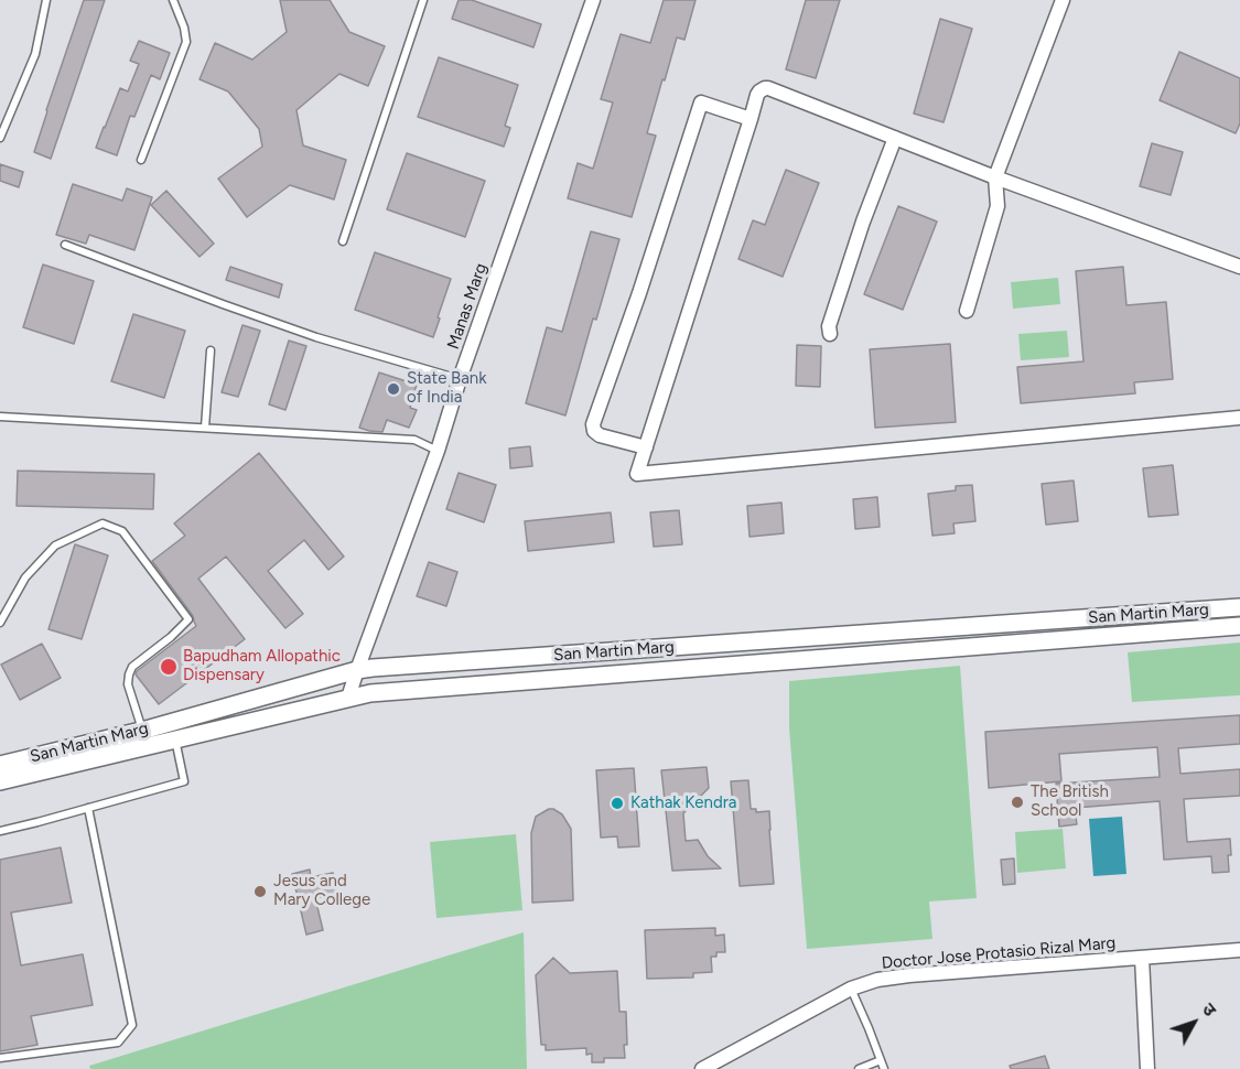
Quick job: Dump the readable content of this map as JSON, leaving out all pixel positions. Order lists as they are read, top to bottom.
{
  "streets": {
    "street": ["Manas Marg", "San Martin Marg", "Doctor Jose Protasio Rizal Marg"]
  },
  "crossings": [
    ["Manas Marg", "San Martin Marg"]
  ],
  "places": [
    "State Bank of India",
    "Bapudham Allopathic Dispensary",
    "The British School",
    "Kathak Kendra",
    "Jesus and Mary College"
  ],
  "north": "top right"
}
